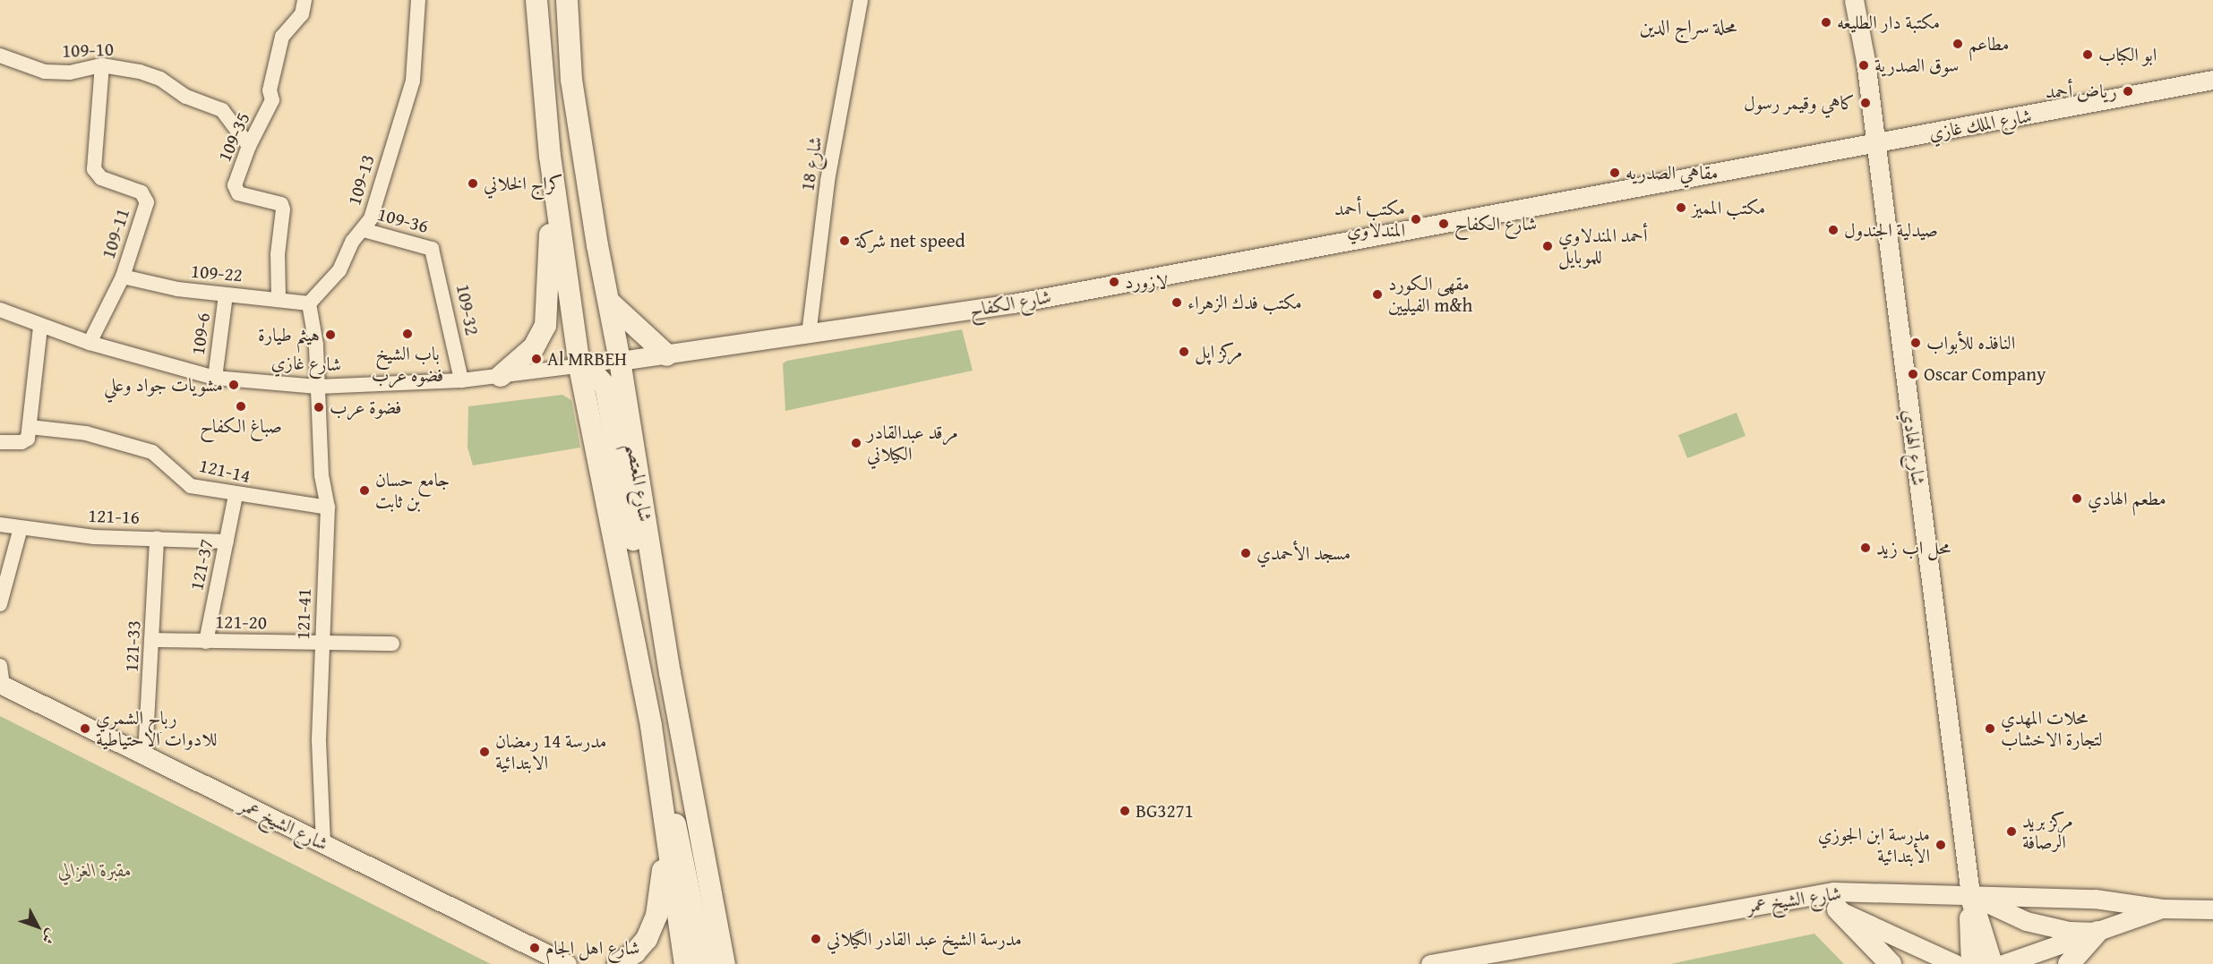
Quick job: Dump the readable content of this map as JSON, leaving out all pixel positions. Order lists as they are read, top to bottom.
{
  "streets": {
    "main road": ["شارع المعتصم"],
    "street": [
      "109-10",
      "شارع الملك غازي",
      "109-35",
      "شارع 18",
      "109-13",
      "109-36",
      "109-11",
      "109-22",
      "شارع الكفاح",
      "109-32",
      "109-6",
      "شارع غازي",
      "شارع الهادي",
      "121-14",
      "121-16",
      "121-37",
      "121-41",
      "121-20",
      "121-33",
      "شارع الشيخ عمر"
    ]
  },
  "crossings": [
    ["109-10", "109-35"],
    ["109-10", "109-11"],
    ["شارع الملك غازي", "شارع الكفاح"],
    ["شارع الملك غازي", "شارع الهادي"],
    ["109-35", "109-22"],
    ["شارع 18", "شارع الكفاح"],
    ["109-13", "109-36"],
    ["109-13", "109-22"],
    ["109-36", "109-32"],
    ["109-11", "109-22"],
    ["109-11", "شارع غازي"],
    ["109-22", "109-6"],
    ["شارع الكفاح", "شارع غازي"],
    ["شارع الكفاح", "شارع الهادي"],
    ["شارع الكفاح", "شارع المعتصم"],
    ["109-32", "شارع غازي"],
    ["109-6", "شارع غازي"],
    ["شارع غازي", "شارع المعتصم"],
    ["شارع غازي", "121-41"],
    ["شارع الهادي", "شارع الشيخ عمر"],
    ["121-14", "121-37"],
    ["121-14", "121-41"],
    ["121-16", "121-37"],
    ["121-16", "121-33"],
    ["121-37", "121-20"],
    ["121-41", "121-20"],
    ["121-41", "شارع الشيخ عمر"],
    ["121-20", "121-33"],
    ["121-33", "شارع الشيخ عمر"]
  ],
  "districts": ["محلة سراج الدين"],
  "parks": ["مقبرة الغزالي"],
  "places": [
    "مكتبة دار الطليعه",
    "مطاعم",
    "ابو الكباب",
    "سوق الصدرية",
    "رياض أحمد",
    "كاهي وقيمر رسول",
    "مقاهي الصدريه",
    "كراج الخلاني",
    "مكتب المميز",
    "مكتب أحمد المندلاوي",
    "شارع الكفاح",
    "صيدلية الجندول",
    "شركة net speed",
    "أحمد المندلاوي للموبايل",
    "لازورد",
    "مقهى الكورد الفيليين m&h",
    "مكتب فدك الزهراء",
    "باب الشيخ فضوه عرب",
    "هيثم طيارة",
    "النافذه للأبواب",
    "مركز اپل",
    "Al MRBEH",
    "Oscar Company",
    "مشويات جواد وعلي",
    "صباغ الكفاح",
    "فضوة عرب",
    "مرقد عبدالقادر الكيلاني",
    "جامع حسان بن ثابت",
    "مطعم الهادي",
    "محل اب زيد",
    "مسجد الأحمدي",
    "رباح الشمري للادوات الاحتياطية",
    "محلات المهدي لتجارة الاخشاب",
    "مدرسة 14 رمضان الابتدائية",
    "BG3271",
    "مركز بريد الرصافة",
    "مدرسة ابن الجوزي الأبتدائية",
    "مدرسة الشيخ عبد القادر الگيلاني",
    "شارع اهل الجام"
  ],
  "north": "bottom right"
}
